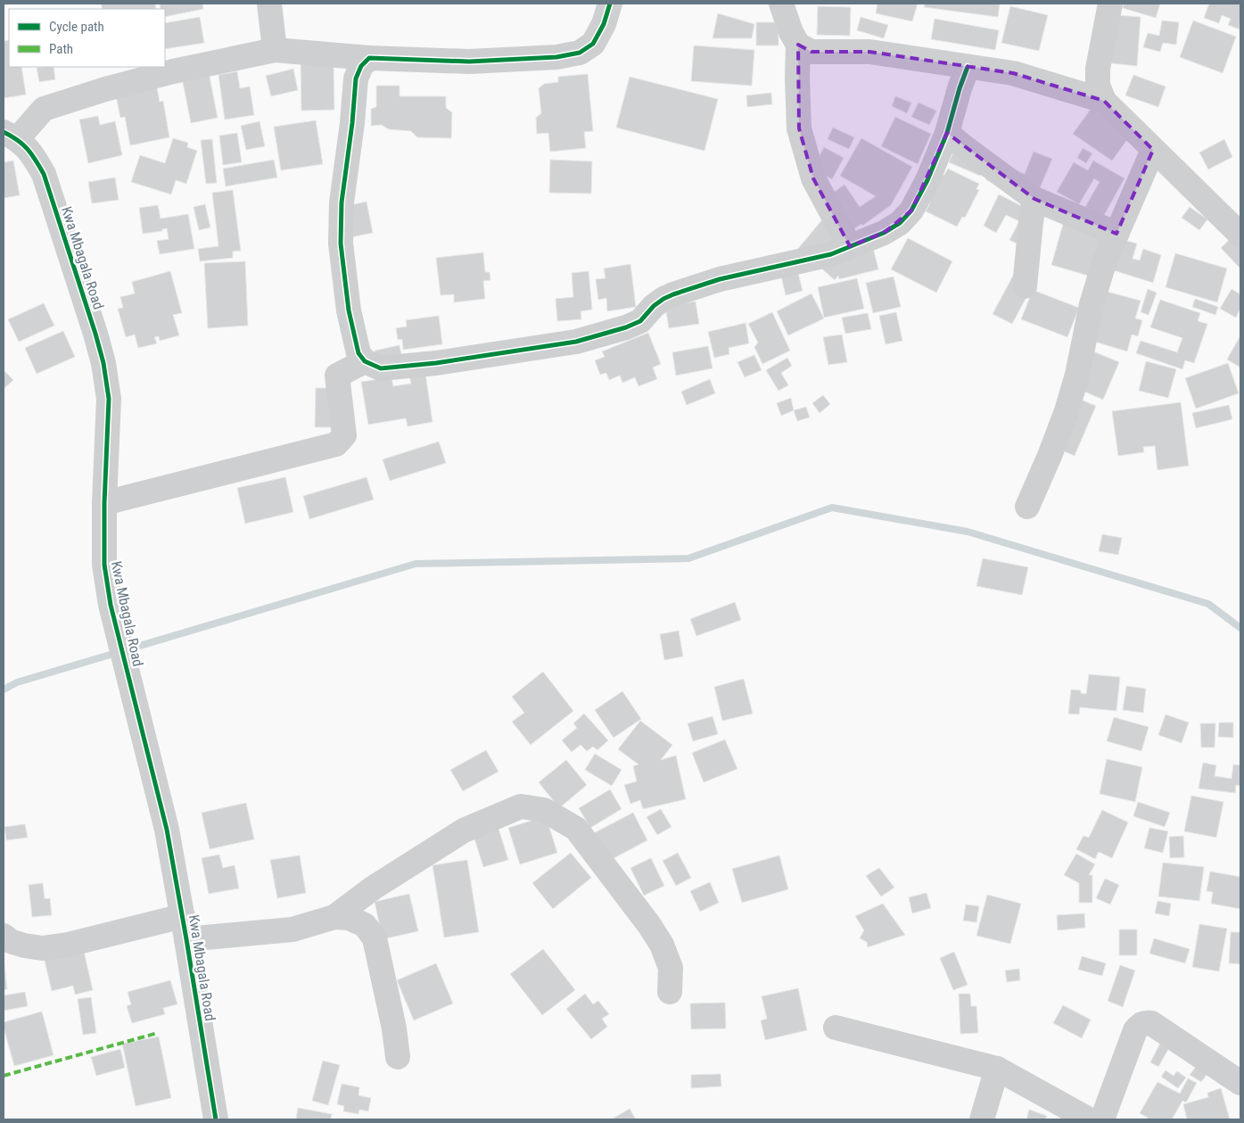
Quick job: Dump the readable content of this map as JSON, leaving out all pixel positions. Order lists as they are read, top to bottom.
{
  "streets": {
    "street": ["Kwa Mbagala Road"]
  },
  "legend": ["Cycle path", "Path"]
}
